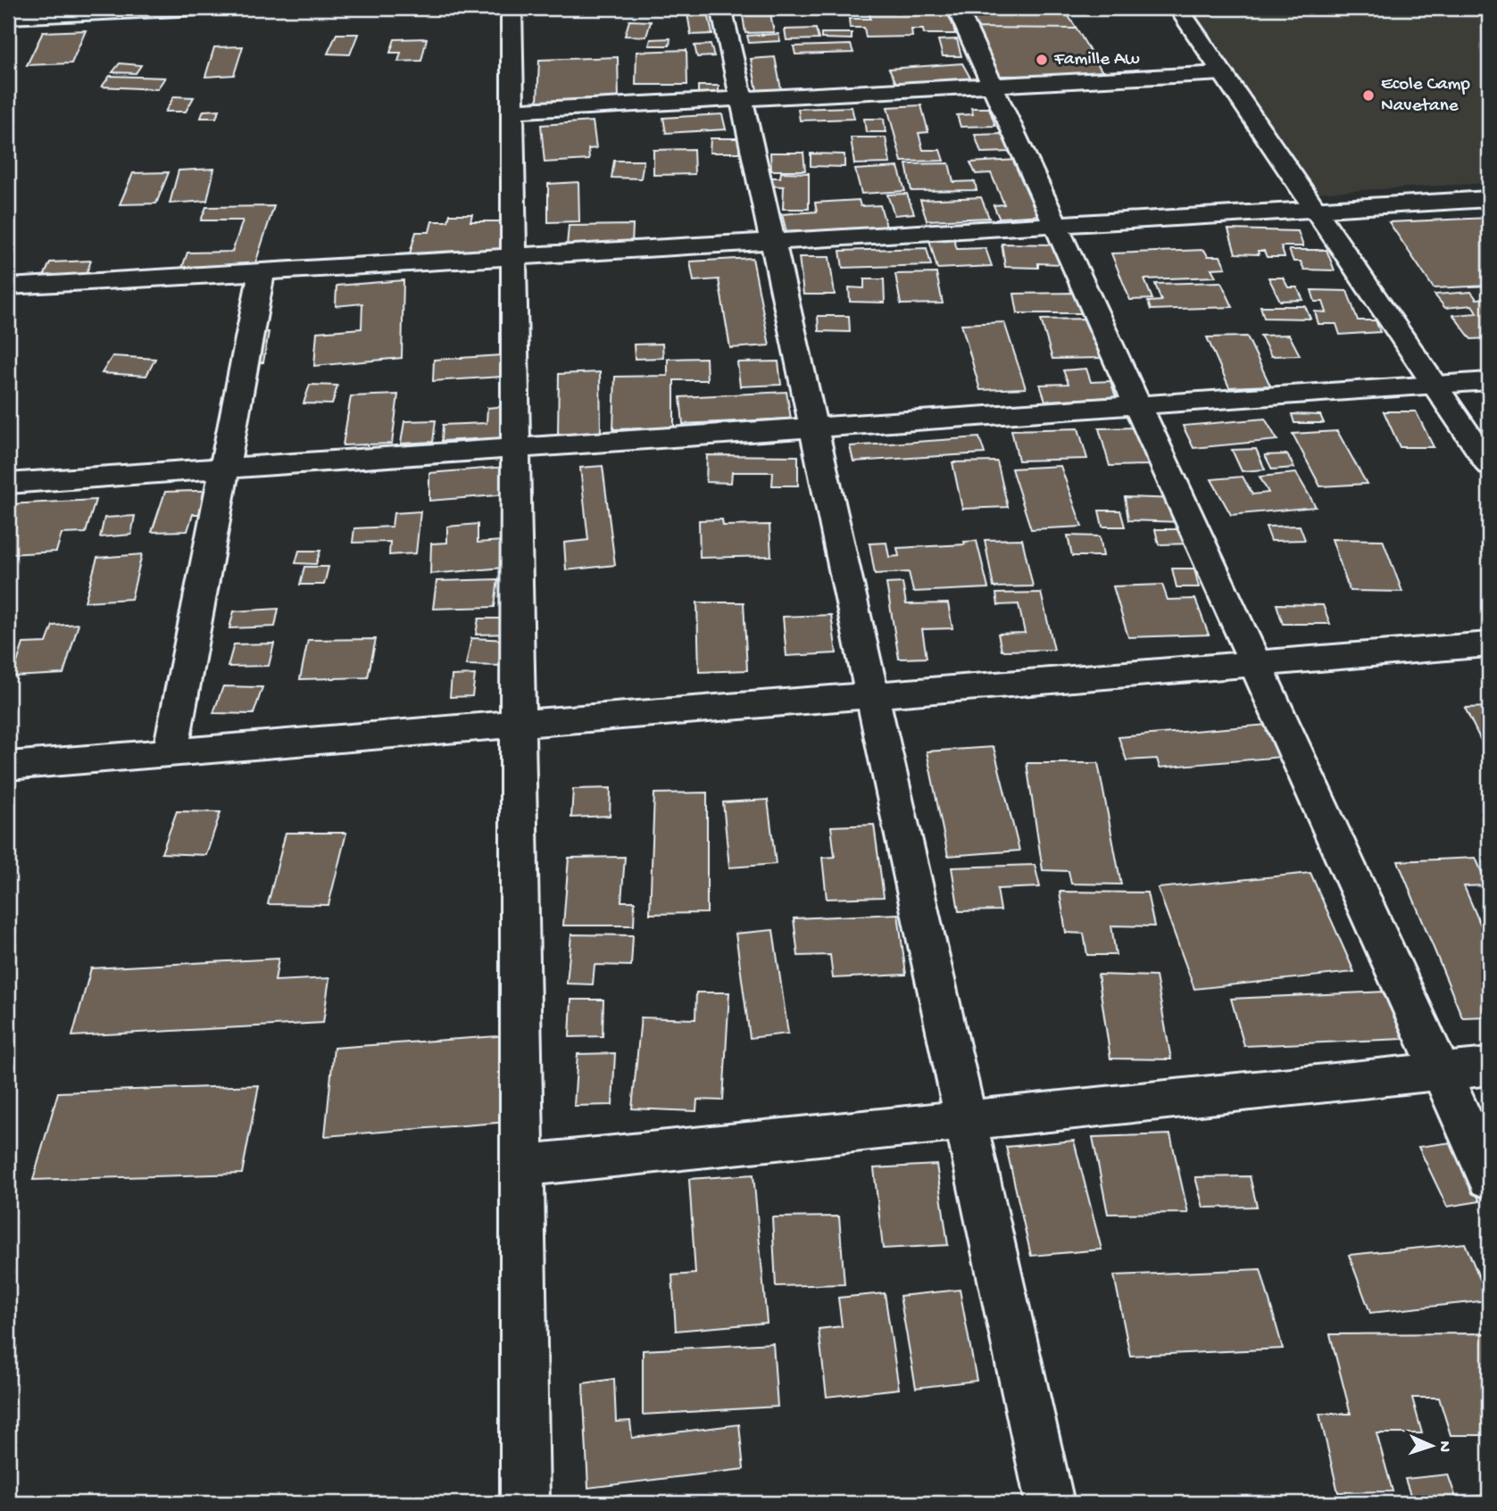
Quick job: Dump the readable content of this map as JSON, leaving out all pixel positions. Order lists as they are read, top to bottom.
{
  "places": ["Famille Aw", "Ecole Camp Navetane"],
  "north": "right"
}
